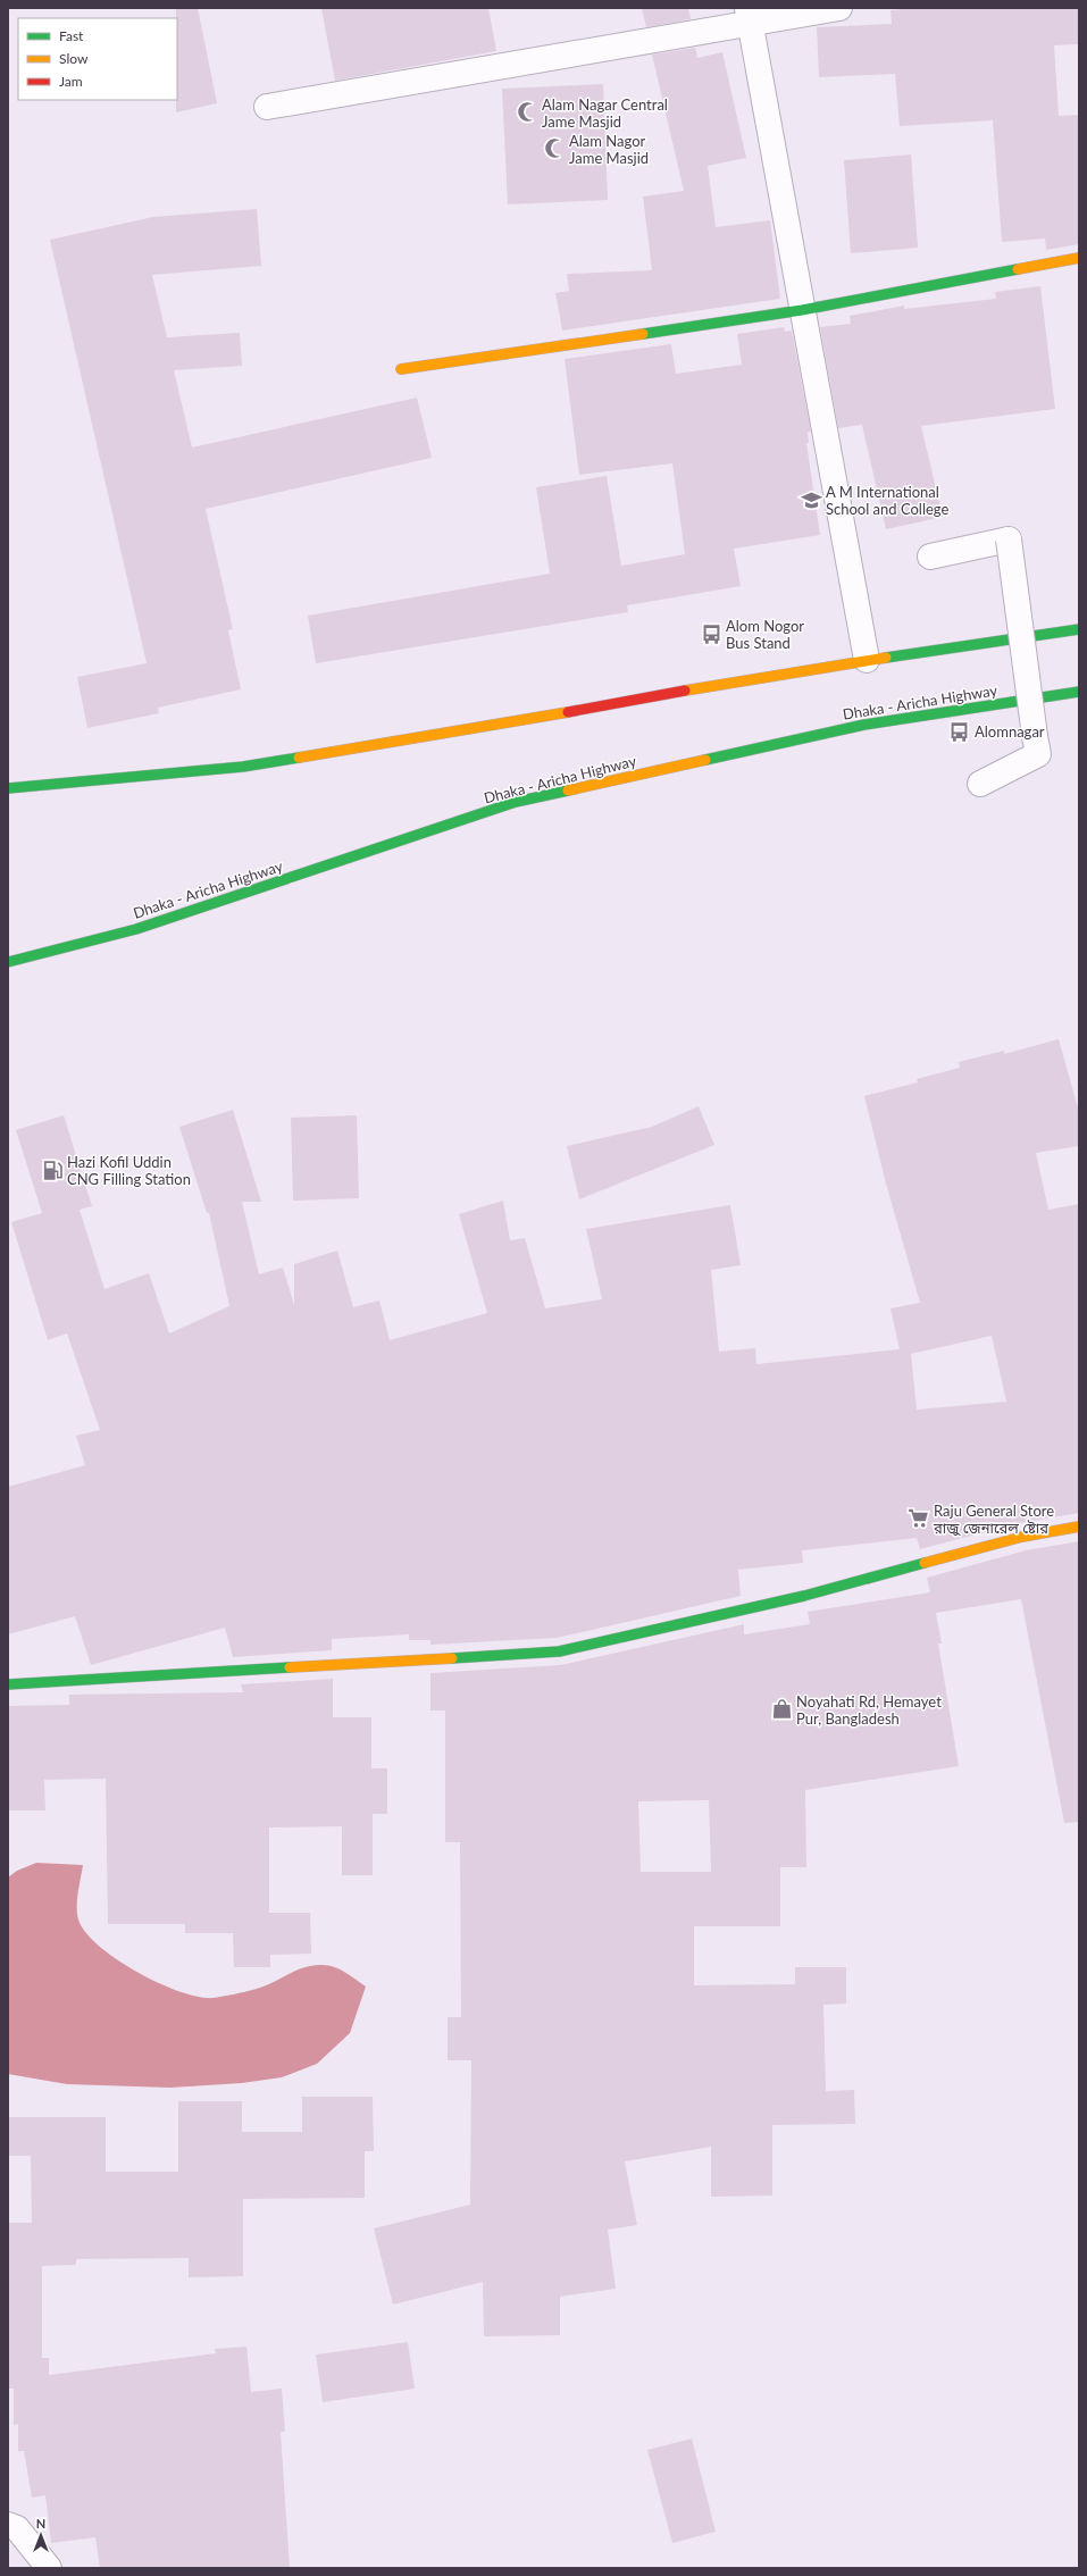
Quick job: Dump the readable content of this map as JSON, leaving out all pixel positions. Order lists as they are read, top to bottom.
{
  "streets": {
    "main road": ["Dhaka - Aricha Highway"]
  },
  "places": {
    "mosque": ["Alam Nagar Central Jame Masjid", "Alam Nagor Jame Masjid"],
    "school or university": ["A M International School and College"],
    "bus stop": ["Alom Nogor Bus Stand", "Alomnagar"],
    "fuel station": ["Hazi Kofil Uddin CNG Filling Station"],
    "supermarket": ["Raju General Store রাজু জেনারেল ষ্টোর"],
    "shop": ["Noyahati Rd, Hemayet Pur, Bangladesh"]
  },
  "legend": ["Fast", "Slow", "Jam"],
  "north": "top"
}
